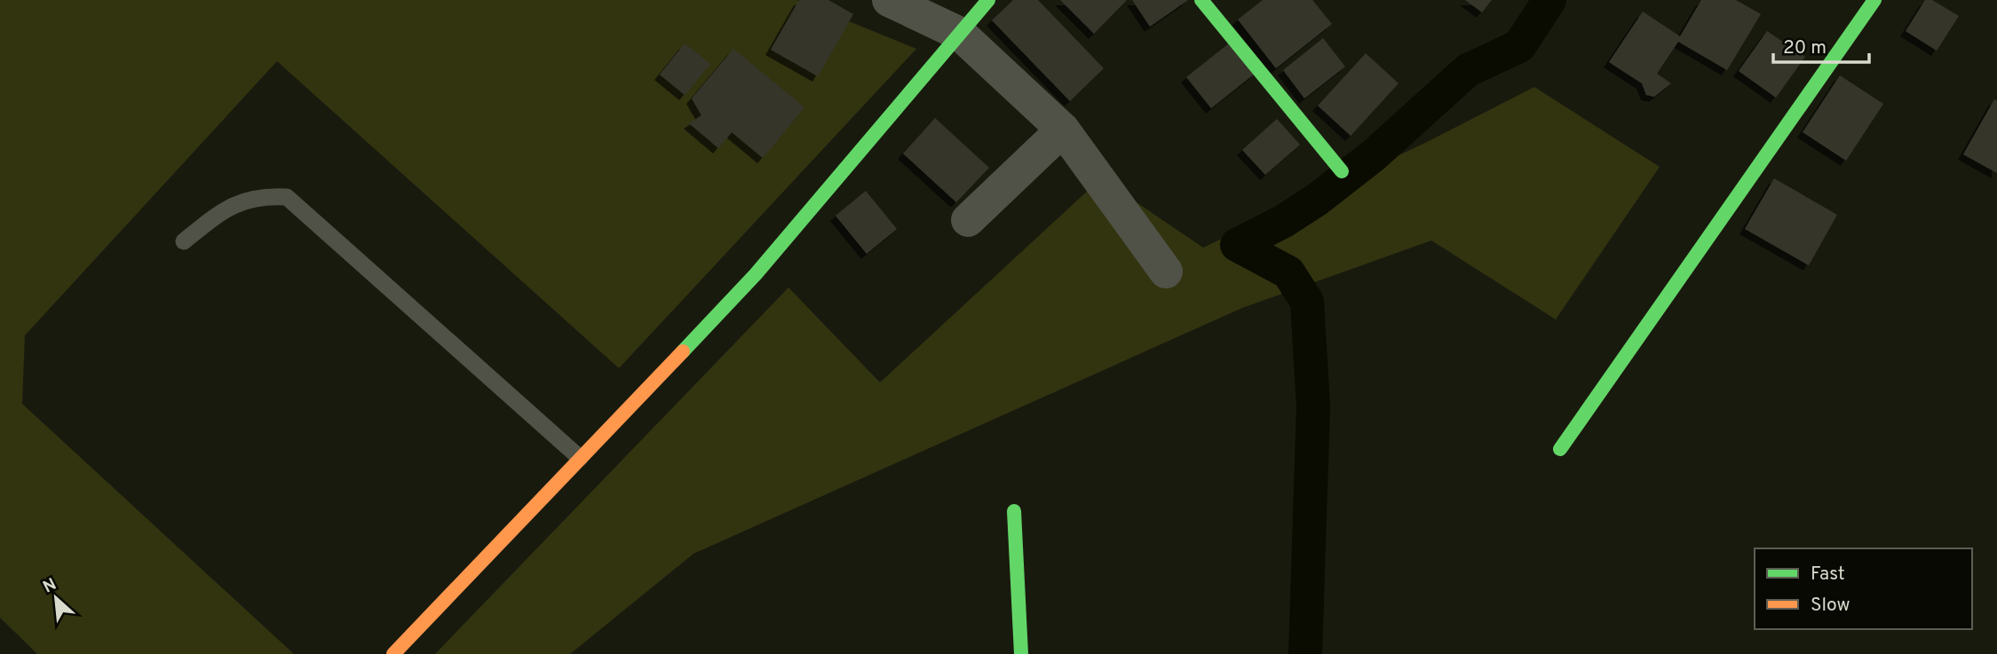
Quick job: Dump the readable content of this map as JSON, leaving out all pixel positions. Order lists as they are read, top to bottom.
{
  "legend": ["Fast", "Slow"],
  "scale_bar": "20 m",
  "north": "top left"
}
